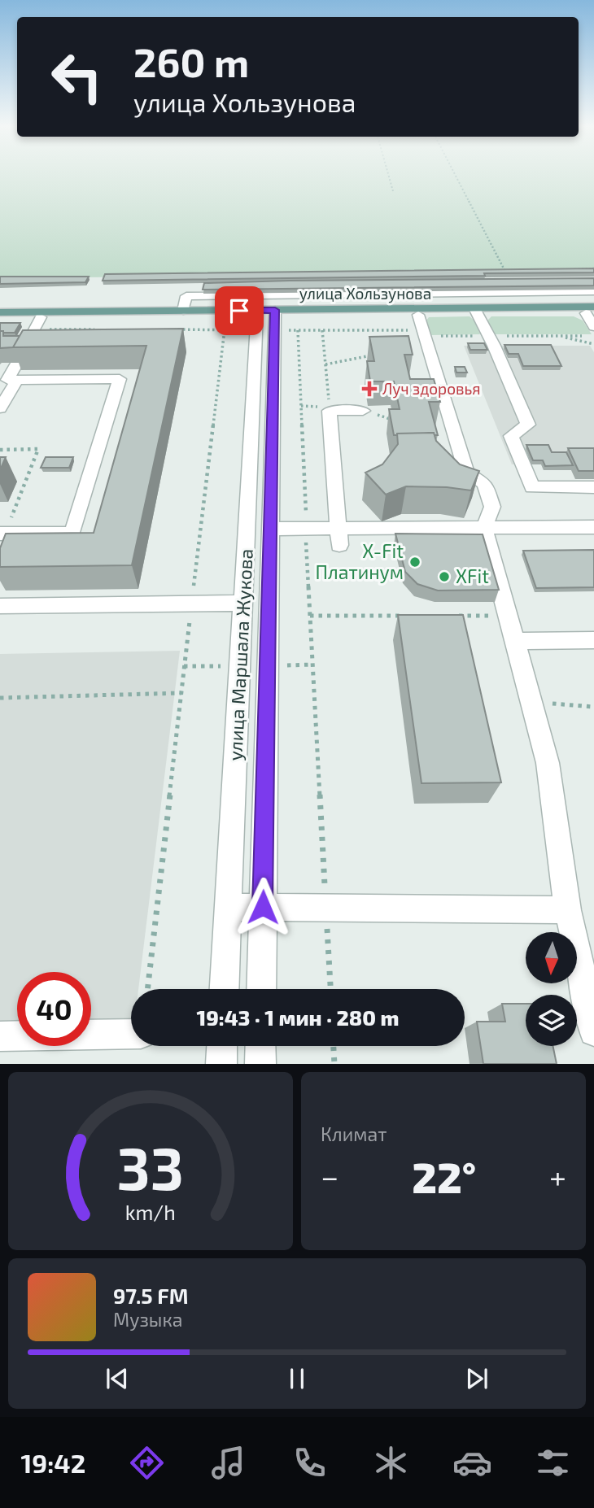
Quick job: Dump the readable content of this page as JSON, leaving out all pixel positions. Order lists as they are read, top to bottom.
{
  "streets": {
    "main road": ["улица Хользунова"],
    "street": ["улица Маршала Жукова"]
  },
  "crossings": [
    ["улица Хользунова", "улица Маршала Жукова"]
  ],
  "places": {
    "health": ["Луч здоровья"],
    "other": ["X-Fit Платинум", "XFit"]
  },
  "north": "bottom",
  "page": {
    "turn": ["260 m", "улица Хользунова"],
    "limit": "40",
    "trip": "19:43 · 1 мин · 280 m",
    "tile": "Климат",
    "heat": ["−", "22°", "+"],
    "song": ["97.5 FM", "Музыка"],
    "tabs": "19:42",
    "gauge": ["33", "km/h"]
  }
}
